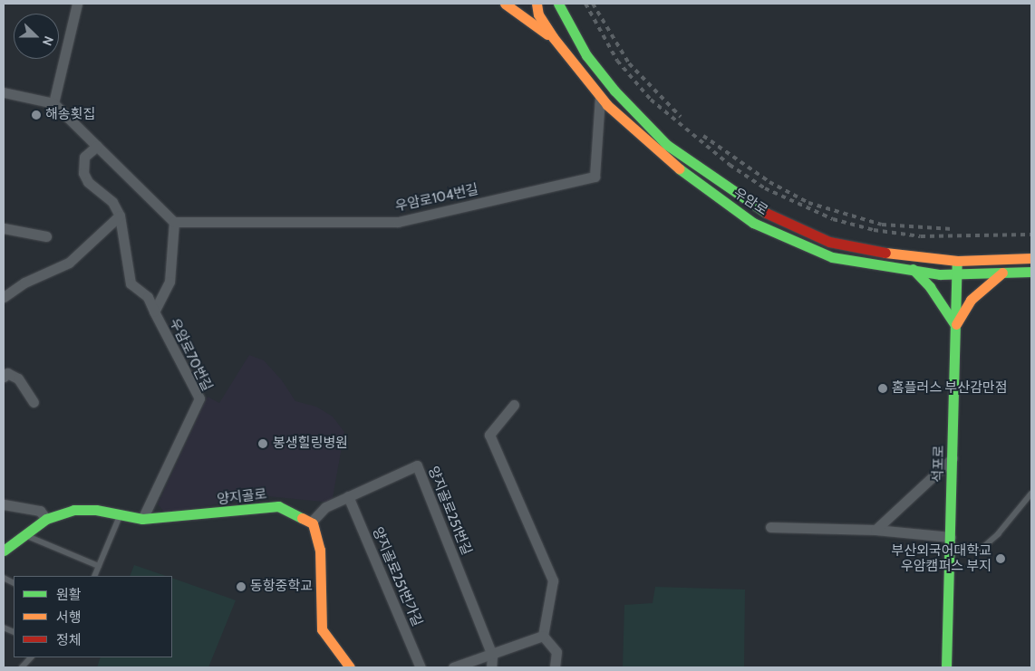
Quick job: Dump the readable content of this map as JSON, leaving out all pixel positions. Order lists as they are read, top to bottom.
{
  "streets": {
    "main road": ["우암로", "석포로", "양지골로"],
    "street": [
      "우암로104번길",
      "우암로70번길",
      "양지골로251번길",
      "양지골로251번가길"
    ]
  },
  "crossings": [
    ["우암로104번길", "우암로"],
    ["우암로104번길", "우암로70번길"],
    ["우암로", "석포로"],
    ["우암로70번길", "양지골로"],
    ["양지골로", "양지골로251번길"],
    ["양지골로251번길", "양지골로251번가길"]
  ],
  "places": [
    "해송횟집",
    "홈플러스 부산감만점",
    "봉생힐링병원",
    "부산외국어대학교 우암캠퍼스 부지",
    "동항중학교"
  ],
  "legend": ["원활", "서행", "정체"],
  "north": "right"
}
